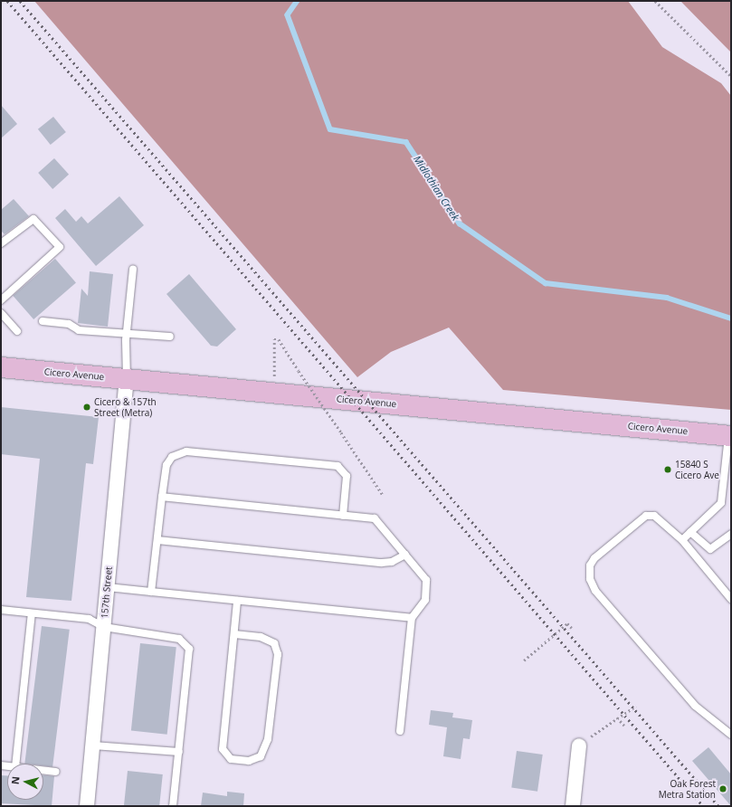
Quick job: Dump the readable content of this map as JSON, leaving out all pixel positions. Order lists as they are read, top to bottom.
{
  "streets": {
    "main road": ["Cicero Avenue"],
    "street": ["157th Street"]
  },
  "crossings": [
    ["Cicero Avenue", "157th Street"]
  ],
  "water": ["Midlothian Creek"],
  "places": ["Cicero & 157th Street (Metra)", "15840 S Cicero Ave", "Oak Forest Metra Station"],
  "north": "left"
}
